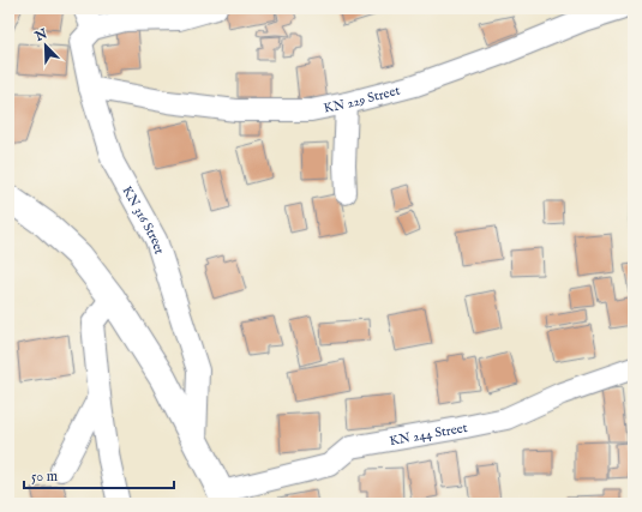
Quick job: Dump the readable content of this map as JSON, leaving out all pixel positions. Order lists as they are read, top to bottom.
{
  "streets": {
    "street": ["KN 229 Street", "KN 316 Street", "KN 244 Street"]
  },
  "crossings": [
    ["KN 229 Street", "KN 316 Street"]
  ],
  "scale_bar": "50 m",
  "north": "top left"
}
